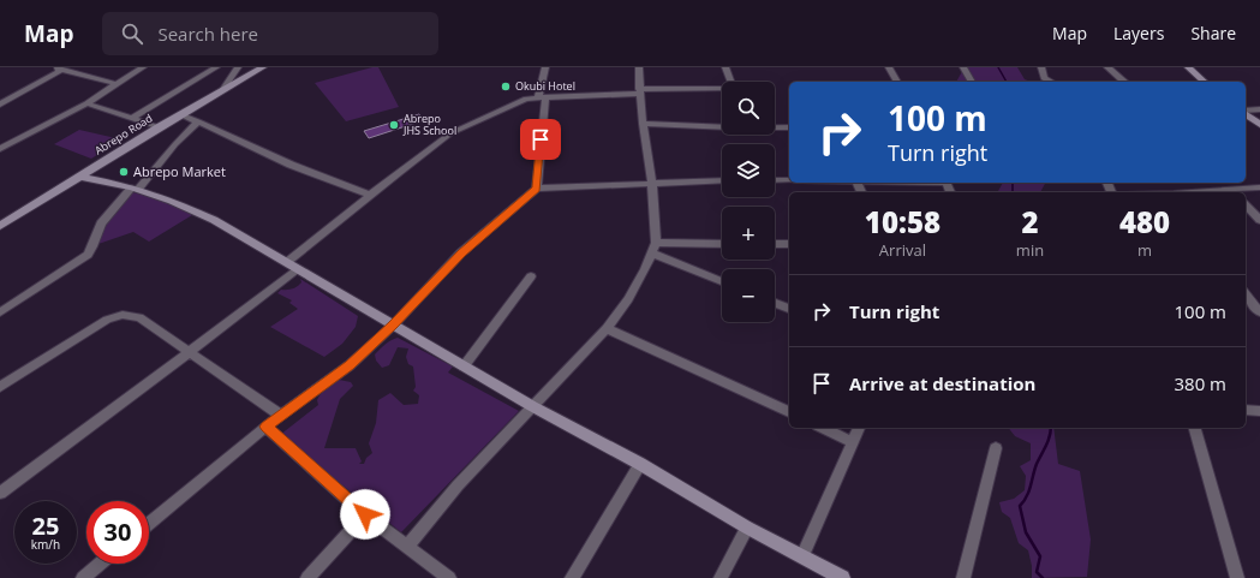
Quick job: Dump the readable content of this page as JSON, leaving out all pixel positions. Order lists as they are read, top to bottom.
{
  "streets": {
    "street": ["Abrepo Road"]
  },
  "places": ["Okubi Hotel", "Abrepo JHS School", "Abrepo Market"],
  "page": {
    "header": "Map",
    "search": "Search here",
    "nav": ["Map", "Layers", "Share"],
    "map_buttons": ["+", "−"],
    "turn": ["100 m", "Turn right"],
    "eta": [
      "10:58",
      "Arrival",
      "2",
      "min",
      "480",
      "m"
    ],
    "list": [
      {
        "name": "Turn right",
        "value": "100 m"
      },
      {
        "name": "Arrive at destination",
        "value": "380 m"
      }
    ],
    "speed": "25 km/h",
    "limit": "30"
  }
}
